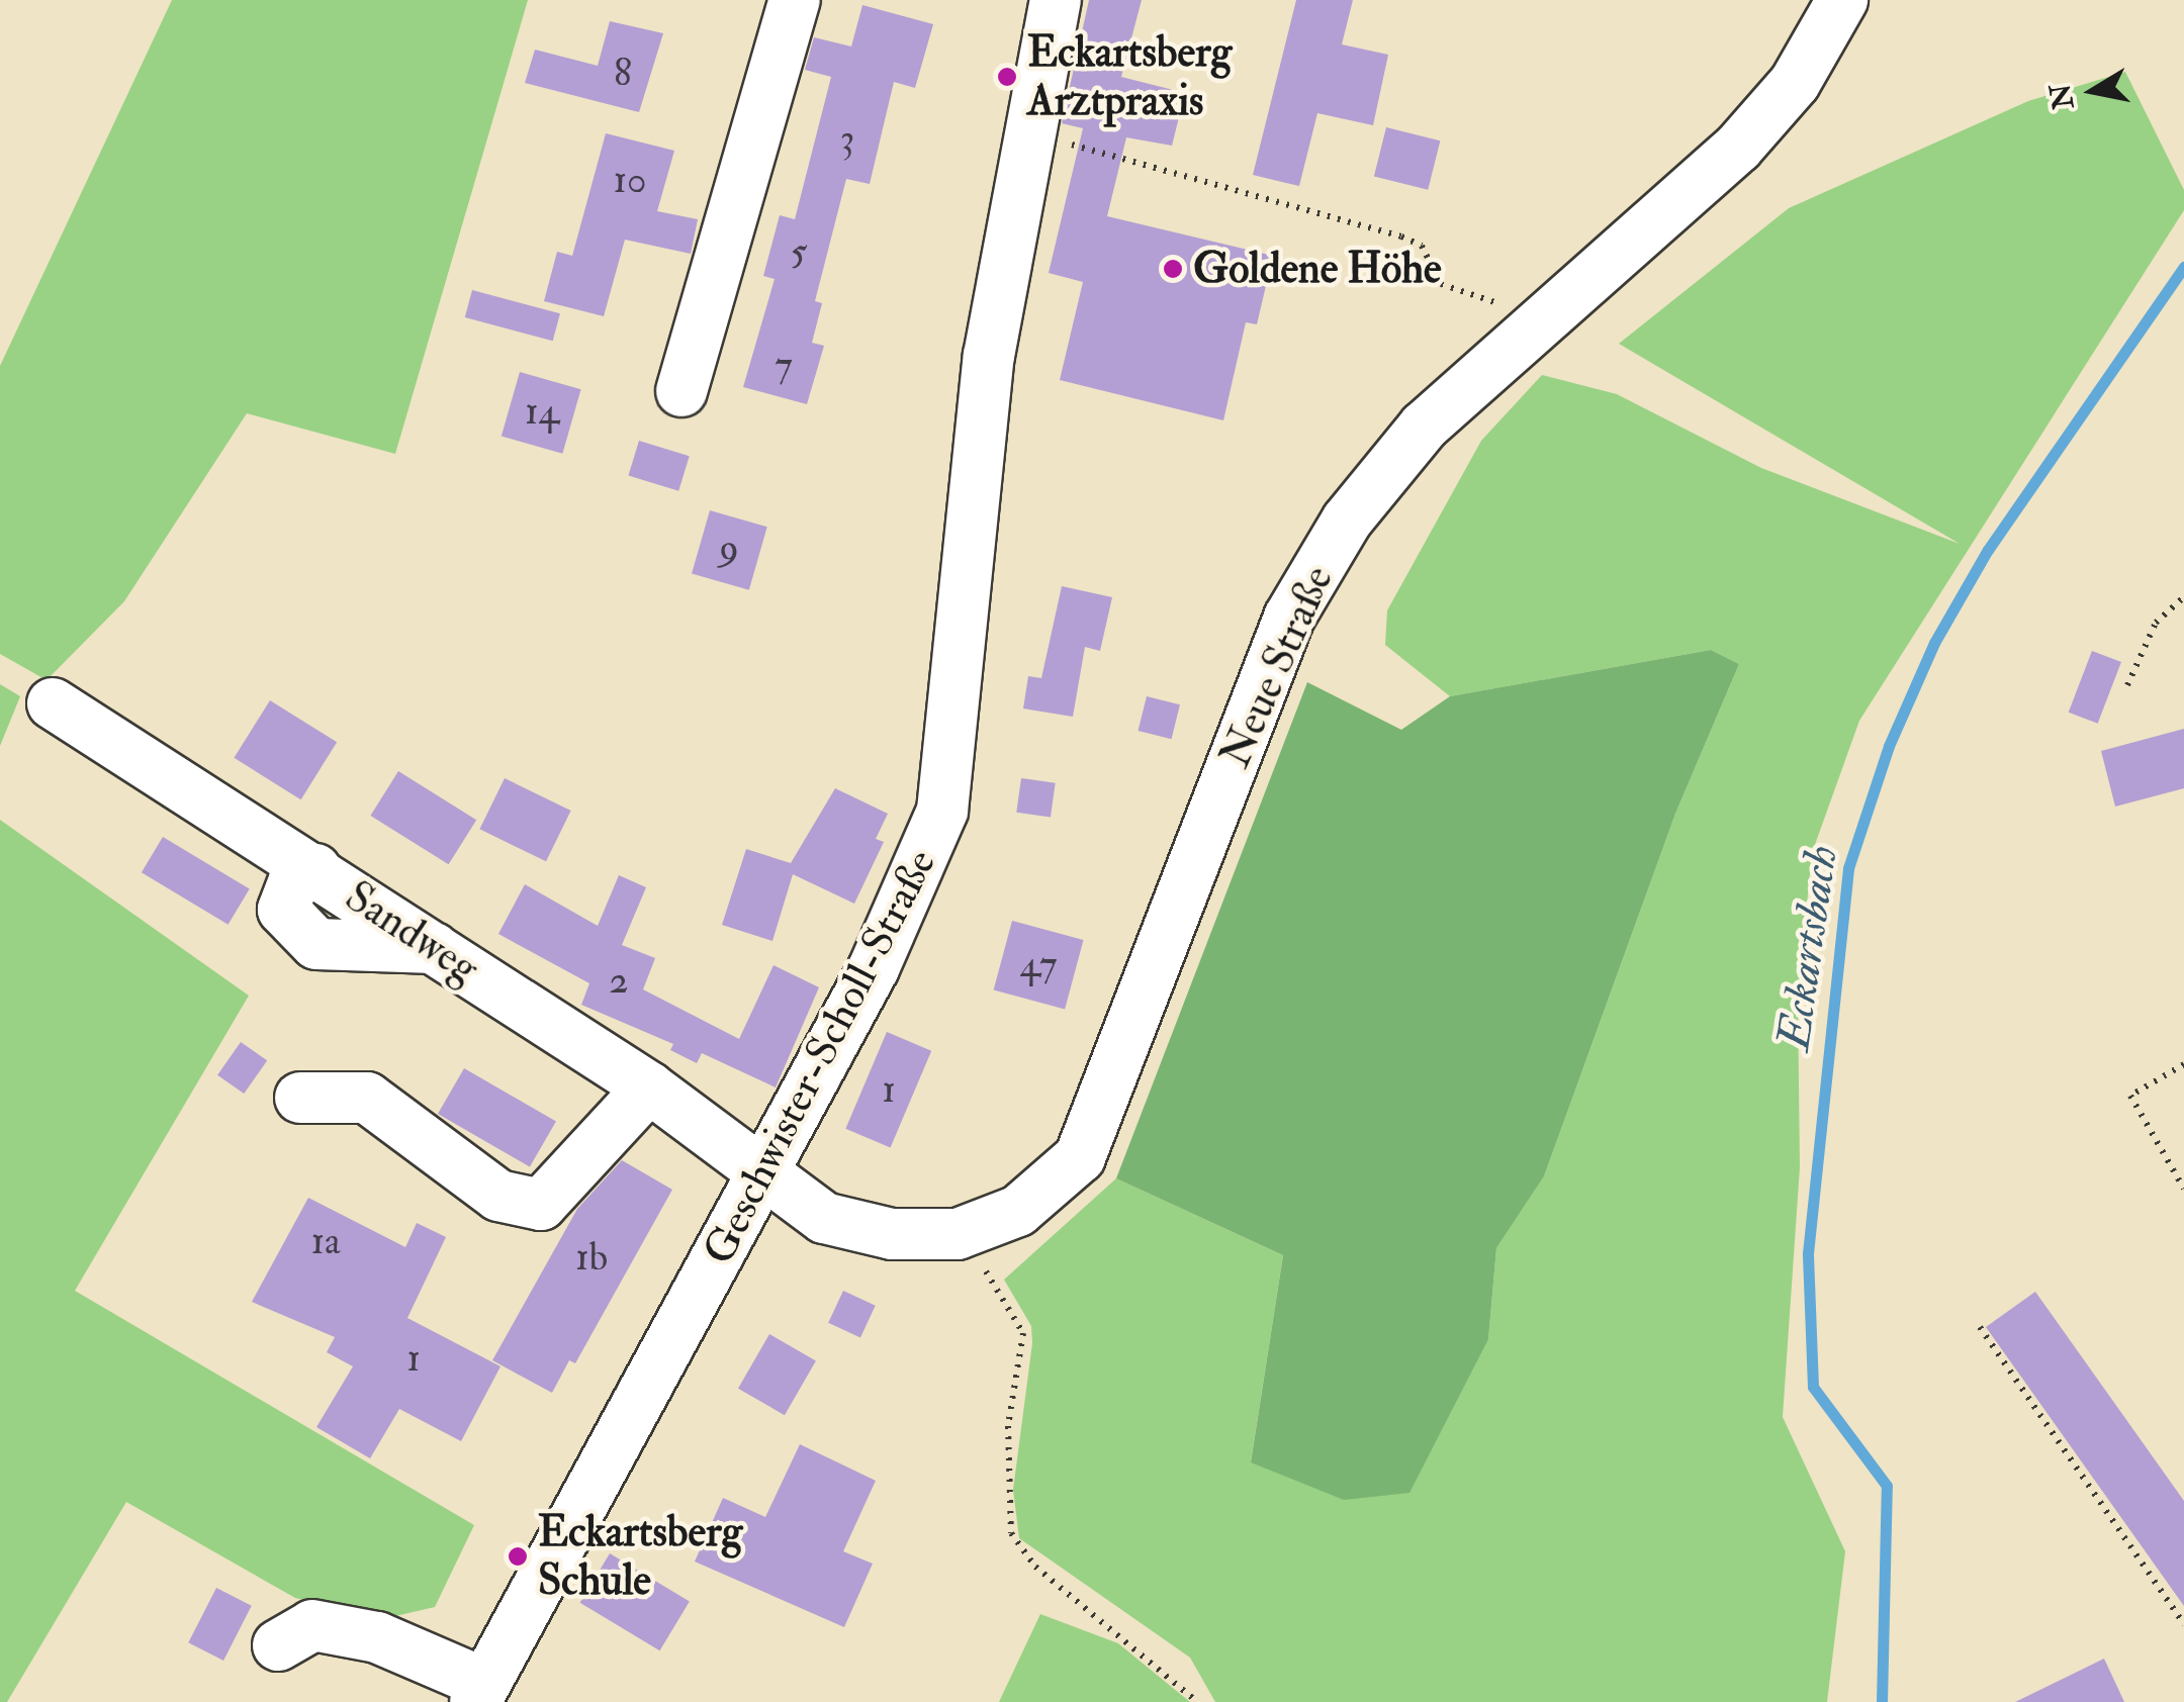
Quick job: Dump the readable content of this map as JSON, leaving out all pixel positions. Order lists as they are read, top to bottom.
{
  "streets": {
    "street": ["Neue Straße", "Sandweg", "Geschwister-Scholl-Straße"]
  },
  "crossings": [
    ["Neue Straße", "Sandweg"],
    ["Neue Straße", "Geschwister-Scholl-Straße"],
    ["Sandweg", "Geschwister-Scholl-Straße"]
  ],
  "water": ["Eckartsbach"],
  "places": ["Eckartsberg Arztpraxis", "Goldene Höhe", "Eckartsberg Schule"],
  "house_numbers": [
    "8",
    "3",
    "10",
    "5",
    "7",
    "14",
    "9",
    "47",
    "2",
    "1",
    "1a",
    "1b",
    "1"
  ],
  "north": "left"
}
